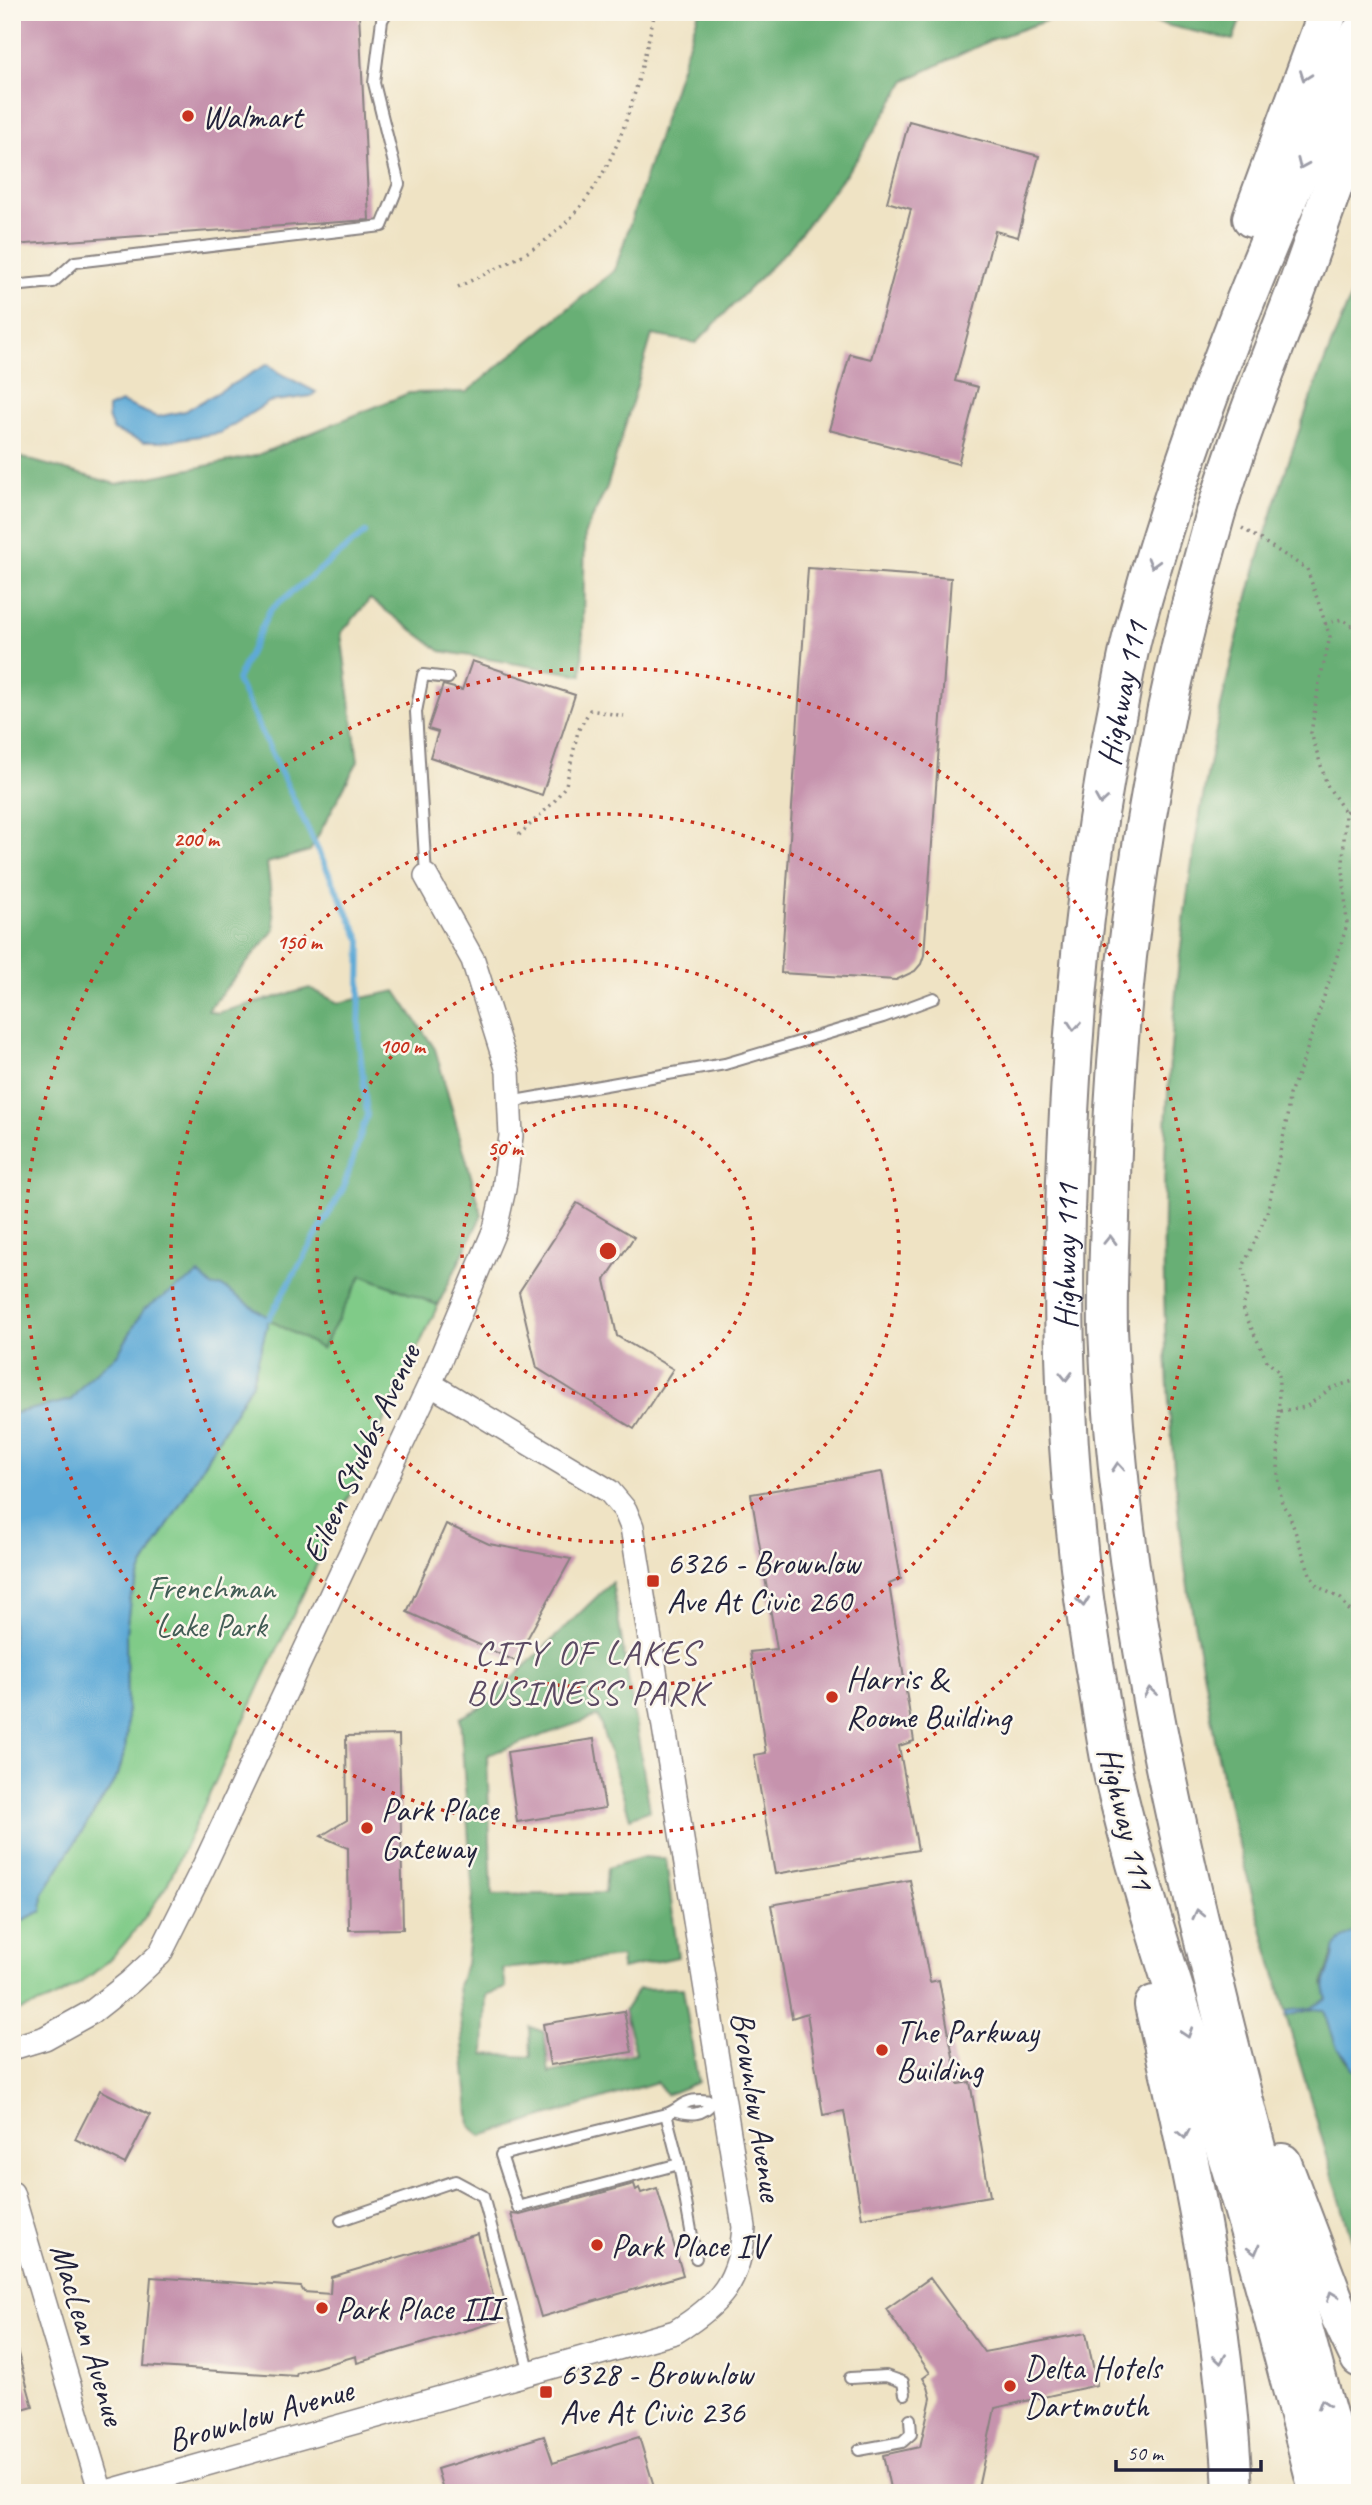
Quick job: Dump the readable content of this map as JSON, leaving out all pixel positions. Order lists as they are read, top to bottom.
{
  "streets": {
    "highway": ["Highway 111"],
    "street": ["Eileen Stubbs Avenue", "Brownlow Avenue", "MacLean Avenue"]
  },
  "crossings": [
    ["Eileen Stubbs Avenue", "Brownlow Avenue"],
    ["Brownlow Avenue", "MacLean Avenue"]
  ],
  "districts": ["CITY OF LAKES BUSINESS PARK"],
  "parks": ["Frenchman Lake Park"],
  "places": {
    "other": [
      "Walmart",
      "Harris & Roome Building",
      "Park Place Gateway",
      "The Parkway Building",
      "Park Place IV",
      "Park Place III",
      "Delta Hotels Dartmouth"
    ],
    "transit": ["6326 - Brownlow Ave At Civic 260", "6328 - Brownlow Ave At Civic 236"]
  },
  "scale_bar": "50 m",
  "rings": [
    "200 m",
    "150 m",
    "100 m",
    "50 m"
  ]
}
